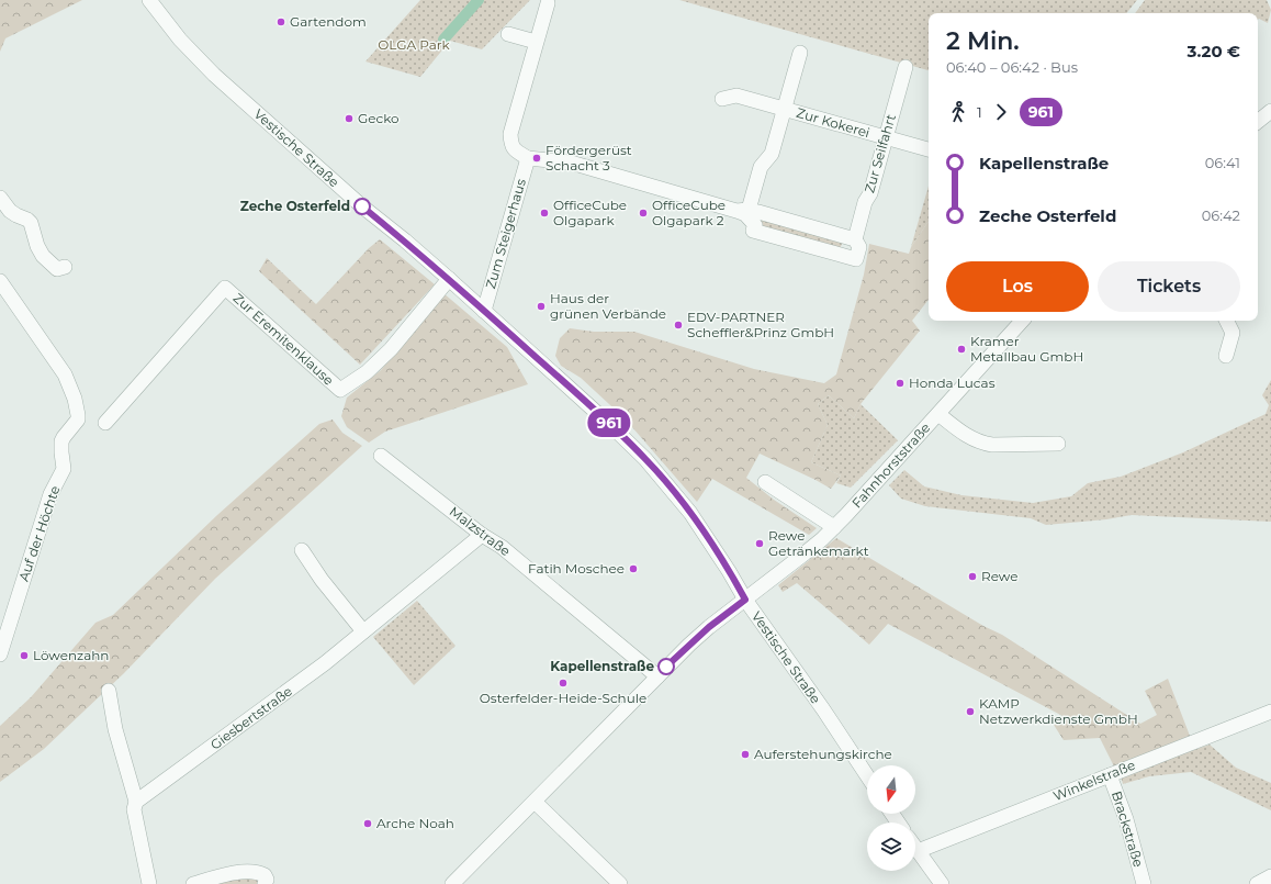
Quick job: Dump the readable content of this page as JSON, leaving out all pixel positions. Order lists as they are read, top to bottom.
{
  "streets": {
    "street": [
      "Zur Kokerei",
      "Vestische Straße",
      "Zur Seilfahrt",
      "Zum Steigerhaus",
      "Zur Eremitenklause",
      "Fahnhorststraße",
      "Malzstraße",
      "Auf der Höchte",
      "Giesbertstraße",
      "Winkelstraße",
      "Brackstraße"
    ]
  },
  "crossings": [
    ["Zur Kokerei", "Zur Seilfahrt"],
    ["Vestische Straße", "Zum Steigerhaus"],
    ["Vestische Straße", "Zur Eremitenklause"],
    ["Vestische Straße", "Fahnhorststraße"],
    ["Malzstraße", "Giesbertstraße"],
    ["Winkelstraße", "Brackstraße"]
  ],
  "parks": ["OLGA Park"],
  "places": [
    "Gartendom",
    "Gecko",
    "Fördergerüst Schacht 3",
    "Zeche Osterfeld",
    "OfficeCube Olgapark",
    "OfficeCube Olgapark 2",
    "Haus der grünen Verbände",
    "EDV-PARTNER Scheffler&Prinz GmbH",
    "Kramer Metallbau GmbH",
    "Honda Lucas",
    "Rewe Getränkemarkt",
    "Fatih Moschee",
    "Rewe",
    "Löwenzahn",
    "Kapellenstraße",
    "Osterfelder-Heide-Schule",
    "KAMP Netzwerkdienste GmbH",
    "Auferstehungskirche",
    "Arche Noah"
  ],
  "lines": ["bus line 961"],
  "north": "bottom",
  "page": {
    "on_map": "961",
    "heading": ["2 Min.", "06:40 – 06:42 · Bus", "3.20 €"],
    "legs": ["1", "961"],
    "list": [
      {
        "name": "Kapellenstraße",
        "value": "06:41"
      },
      {
        "name": "Zeche Osterfeld",
        "value": "06:42"
      }
    ],
    "buttons": ["Los", "Tickets"]
  }
}
